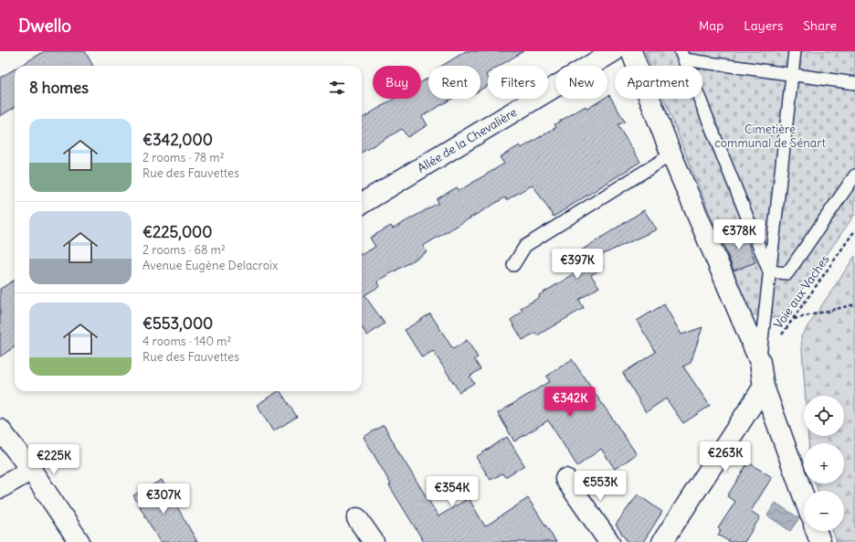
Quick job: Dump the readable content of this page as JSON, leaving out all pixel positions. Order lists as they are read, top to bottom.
{
  "streets": {
    "street": ["Allée de la Chevalière"],
    "path": ["Voie aux Vaches"]
  },
  "parks": ["Cimetière communal de Sénart"],
  "page": {
    "header": "Dwello",
    "nav": ["Map", "Layers", "Share"],
    "chip": [
      "Buy",
      "Rent",
      "Filters",
      "New",
      "Apartment"
    ],
    "heading": "8 homes",
    "list": [
      {
        "name": "€342,000",
        "note": "2 rooms · 78 m² · Rue des Fauvettes"
      },
      {
        "name": "€225,000",
        "note": "2 rooms · 68 m² · Avenue Eugène Delacroix"
      },
      {
        "name": "€553,000",
        "note": "4 rooms · 140 m² · Rue des Fauvettes"
      }
    ],
    "price": [
      "€378K",
      "€397K",
      "€342K",
      "€263K",
      "€225K",
      "€553K",
      "€354K",
      "€307K"
    ],
    "map_buttons": ["+", "−"]
  }
}
